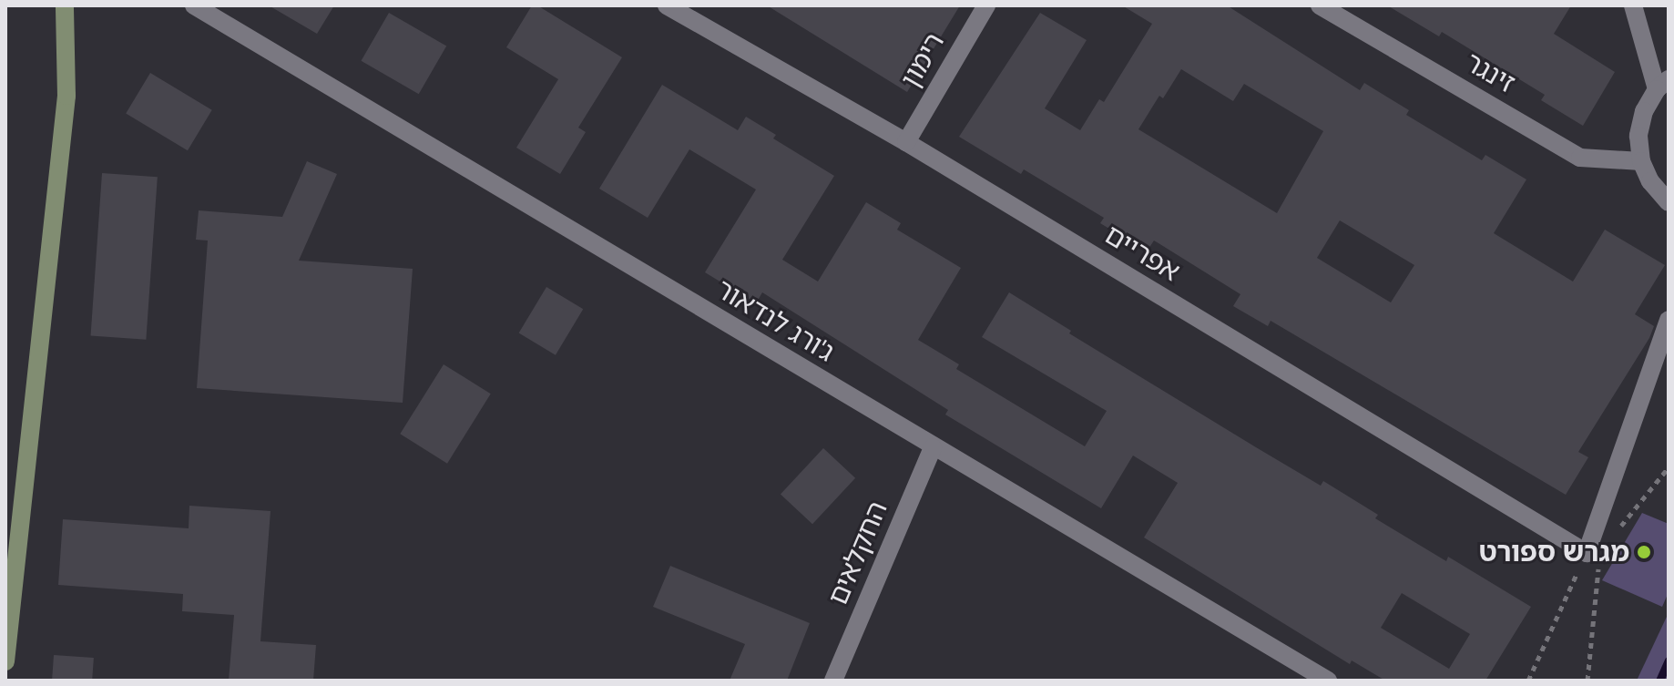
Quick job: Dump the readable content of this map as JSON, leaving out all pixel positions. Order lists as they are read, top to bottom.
{
  "streets": {
    "street": [
      "רימון",
      "זינגר",
      "אפריים",
      "ג'ורג לנדאור",
      "החקלאים"
    ]
  },
  "crossings": [
    ["רימון", "אפריים"],
    ["ג'ורג לנדאור", "החקלאים"]
  ],
  "places": ["מגרש ספורט"]
}
